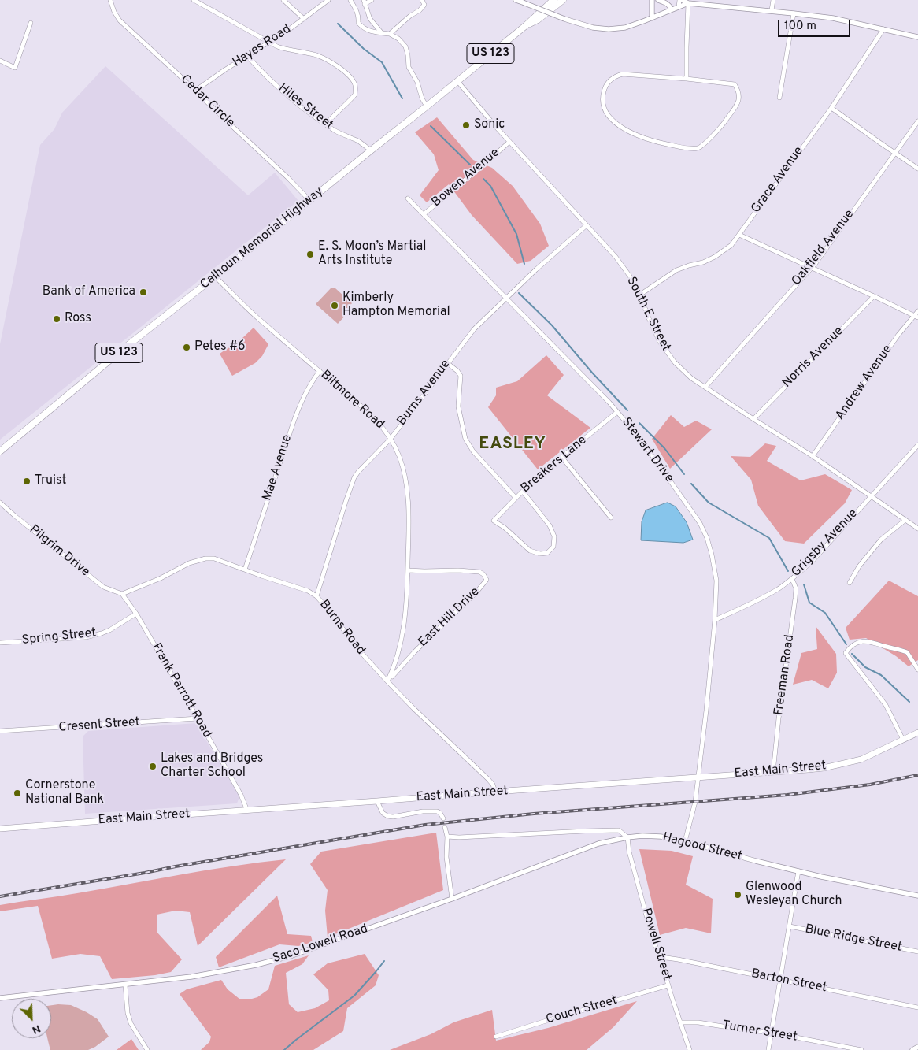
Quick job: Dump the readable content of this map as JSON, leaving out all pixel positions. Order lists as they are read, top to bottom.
{
  "streets": {
    "highway": ["US 123", "Calhoun Memorial Highway"],
    "main road": ["East Main Street"],
    "street": [
      "Hayes Road",
      "Cedar Circle",
      "Hiles Street",
      "Bowen Avenue",
      "Grace Avenue",
      "Oakfield Avenue",
      "South E Street",
      "Norris Avenue",
      "Andrew Avenue",
      "Burns Avenue",
      "Biltmore Road",
      "Stewart Drive",
      "Breakers Lane",
      "Mae Avenue",
      "Grigsby Avenue",
      "Pilgrim Drive",
      "East Hill Drive",
      "Burns Road",
      "Spring Street",
      "Freeman Road",
      "Frank Parrott Road",
      "Cresent Street",
      "Hagood Street",
      "Blue Ridge Street",
      "Saco Lowell Road",
      "Powell Street",
      "Barton Street",
      "Couch Street",
      "Turner Street"
    ]
  },
  "crossings": [
    ["Hayes Road", "Cedar Circle"],
    ["Hayes Road", "Hiles Street"],
    ["Cedar Circle", "Calhoun Memorial Highway"],
    ["Hiles Street", "Calhoun Memorial Highway"],
    ["Bowen Avenue", "South E Street"],
    ["Bowen Avenue", "Stewart Drive"],
    ["Grace Avenue", "South E Street"],
    ["Calhoun Memorial Highway", "South E Street"],
    ["Calhoun Memorial Highway", "Biltmore Road"],
    ["Oakfield Avenue", "South E Street"],
    ["South E Street", "Norris Avenue"],
    ["South E Street", "Andrew Avenue"],
    ["South E Street", "Burns Avenue"],
    ["South E Street", "Grigsby Avenue"],
    ["Burns Avenue", "Biltmore Road"],
    ["Burns Avenue", "Stewart Drive"],
    ["Burns Avenue", "Burns Road"],
    ["Biltmore Road", "Mae Avenue"],
    ["Biltmore Road", "East Hill Drive"],
    ["Biltmore Road", "Burns Road"],
    ["Stewart Drive", "Breakers Lane"],
    ["Stewart Drive", "Grigsby Avenue"],
    ["Stewart Drive", "East Main Street"],
    ["Stewart Drive", "Hagood Street"],
    ["Mae Avenue", "Burns Road"],
    ["Grigsby Avenue", "Freeman Road"],
    ["Pilgrim Drive", "Burns Road"],
    ["Pilgrim Drive", "Frank Parrott Road"],
    ["East Hill Drive", "Burns Road"],
    ["Burns Road", "Frank Parrott Road"],
    ["Burns Road", "East Main Street"],
    ["Spring Street", "Frank Parrott Road"],
    ["Freeman Road", "East Main Street"],
    ["Frank Parrott Road", "Cresent Street"],
    ["Frank Parrott Road", "East Main Street"],
    ["Hagood Street", "Saco Lowell Road"],
    ["Hagood Street", "Powell Street"],
    ["Saco Lowell Road", "Powell Street"],
    ["Powell Street", "Barton Street"],
    ["Powell Street", "Couch Street"],
    ["Powell Street", "Turner Street"]
  ],
  "districts": ["EASLEY"],
  "places": [
    "Sonic",
    "E. S. Moon’s Martial Arts Institute",
    "Bank of America",
    "Kimberly Hampton Memorial",
    "Ross",
    "Petes #6",
    "Truist",
    "Lakes and Bridges Charter School",
    "Cornerstone National Bank",
    "Glenwood Wesleyan Church"
  ],
  "scale_bar": "100 m",
  "north": "bottom right"
}
